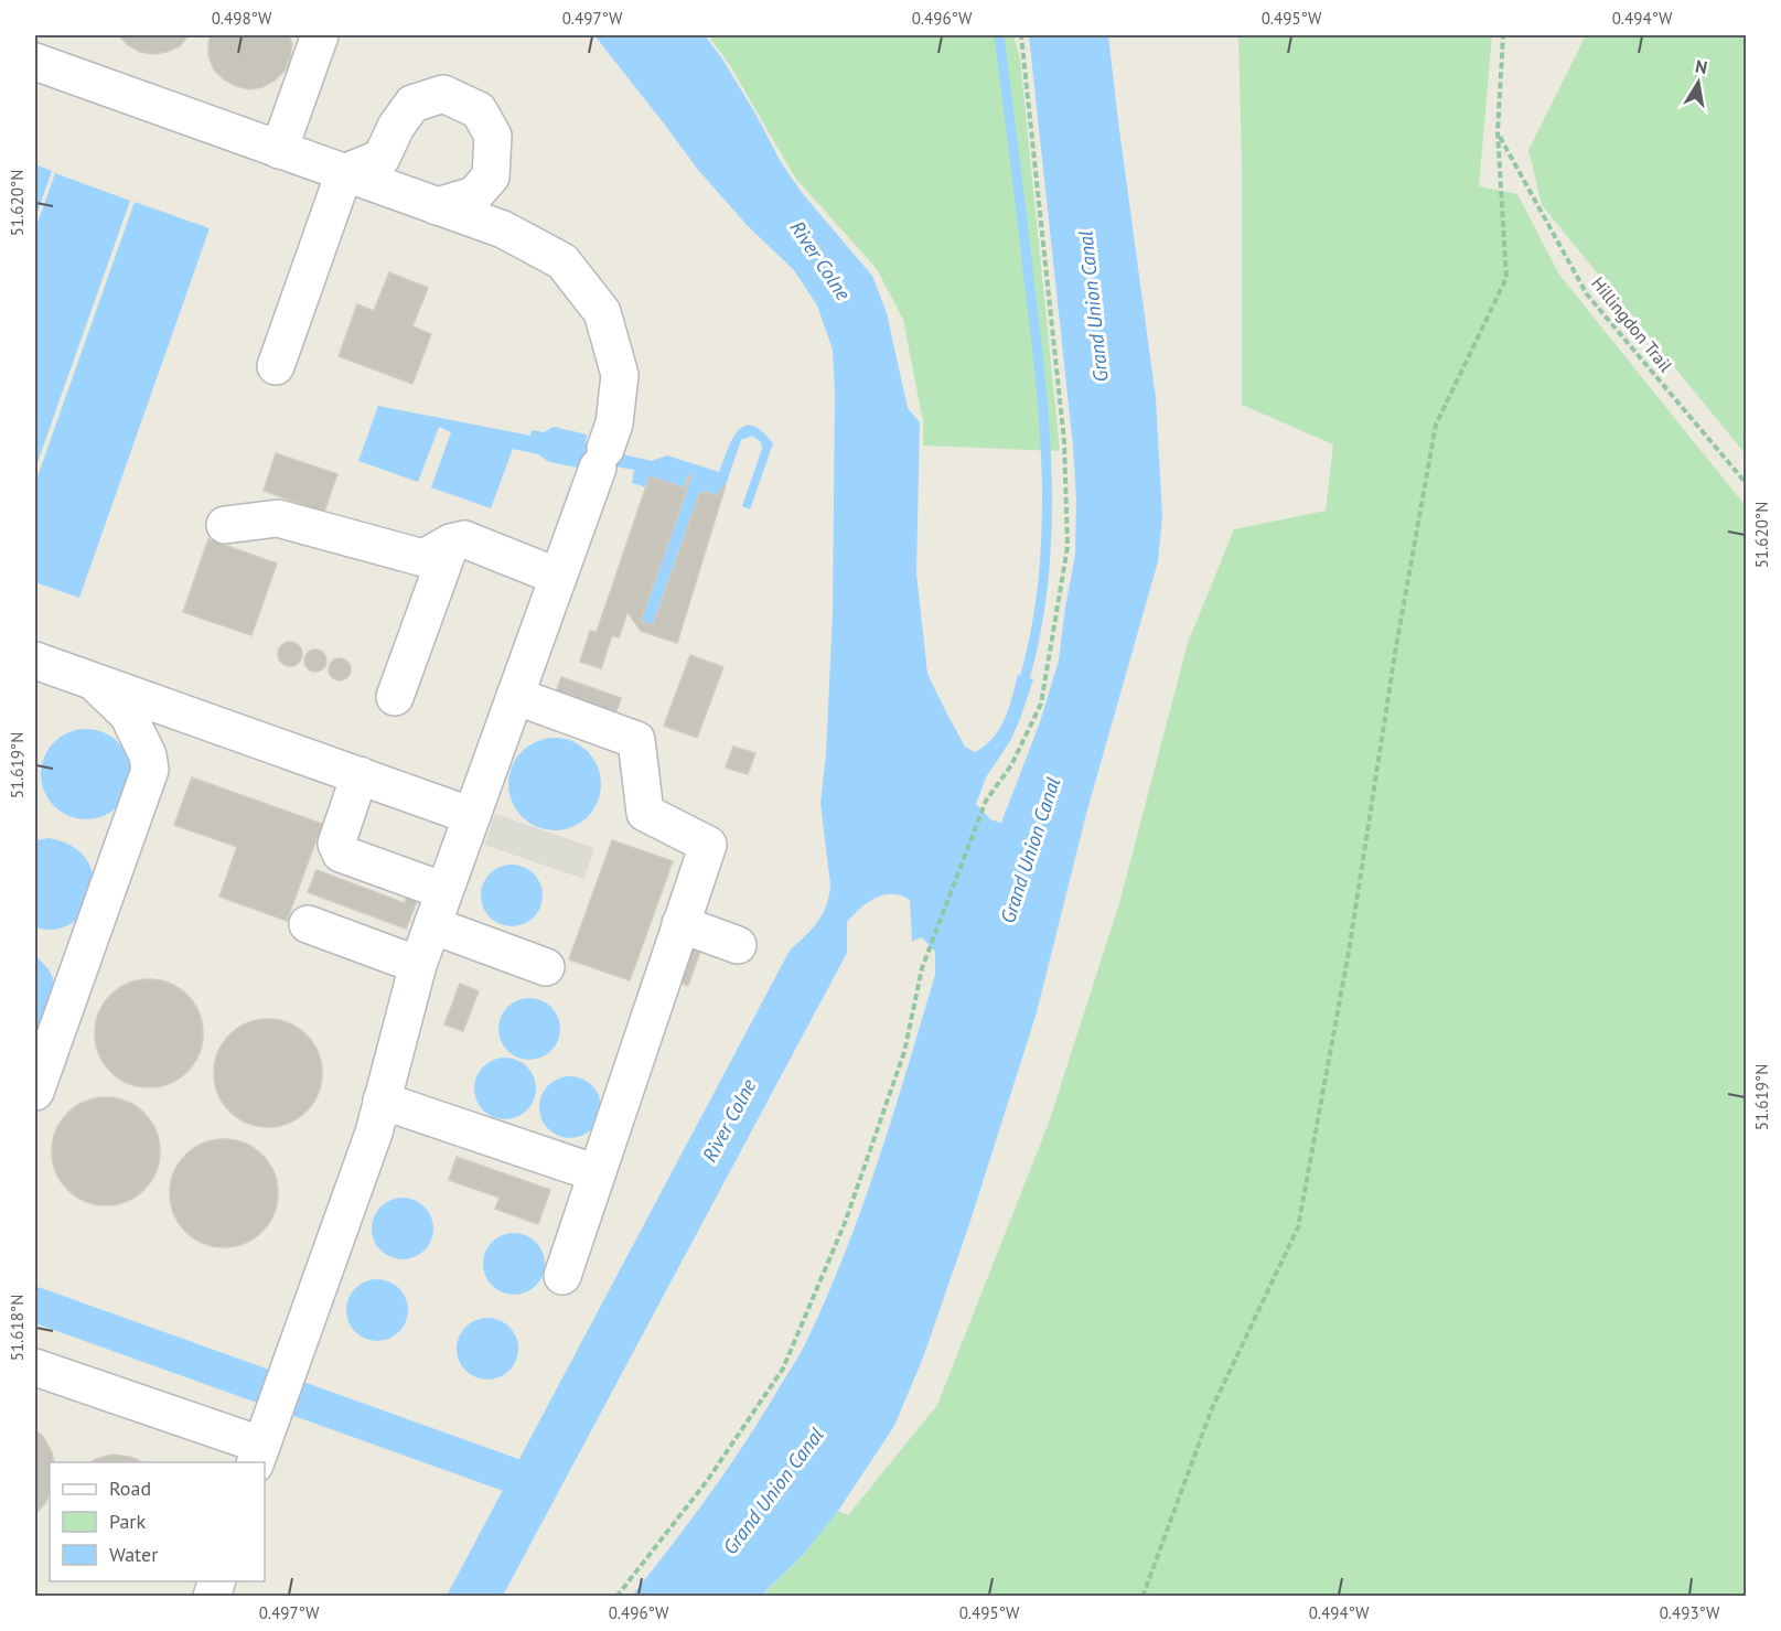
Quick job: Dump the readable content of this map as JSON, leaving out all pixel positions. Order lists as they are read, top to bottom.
{
  "streets": {
    "path": ["Hillingdon Trail"]
  },
  "water": ["River Colne", "Grand Union Canal"],
  "legend": ["Road", "Park", "Water"],
  "north": "top",
  "coordinates": [
    "0.498°W",
    "0.497°W",
    "0.496°W",
    "0.495°W",
    "0.494°W",
    "51.620°N",
    "51.619°N",
    "51.618°N",
    "0.493°W"
  ]
}
